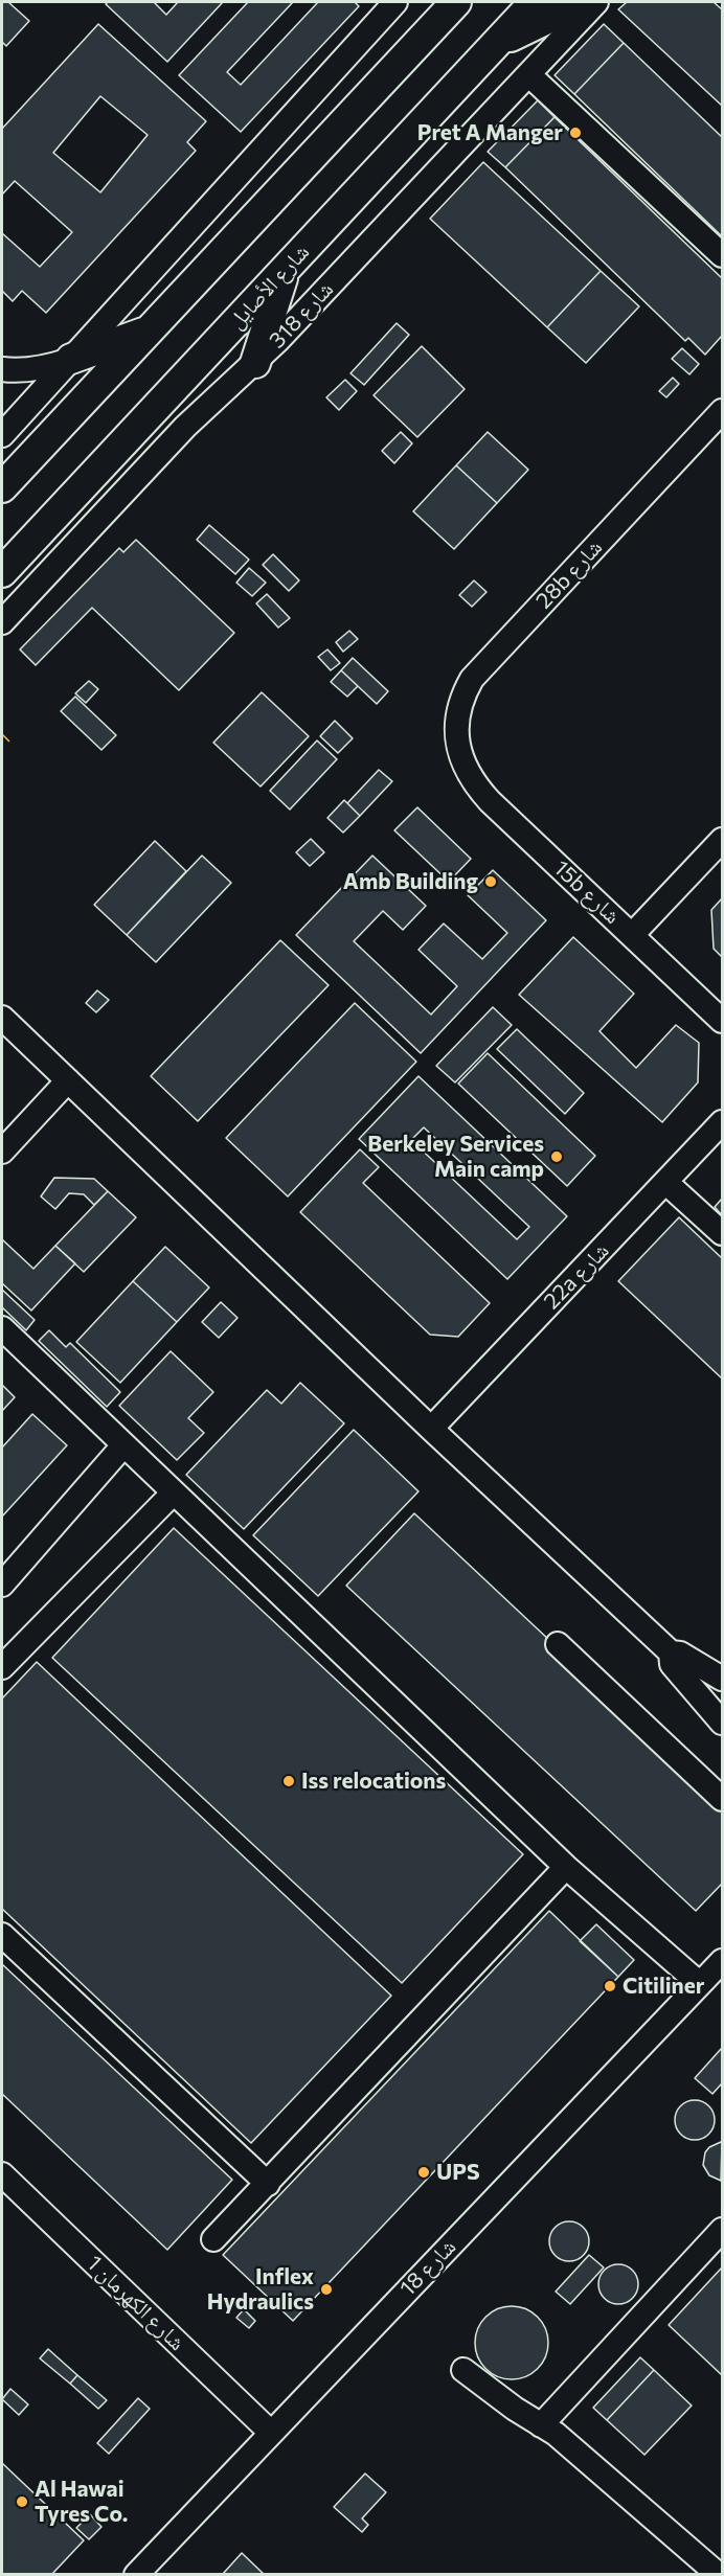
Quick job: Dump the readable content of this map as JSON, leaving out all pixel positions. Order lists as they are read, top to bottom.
{
  "streets": {
    "main road": ["شارع الأصايل"],
    "street": [
      "شارع 318",
      "28b شارع",
      "15b شارع",
      "22a شارع",
      "شارع 18",
      "شارع الكهرمان 1"
    ]
  },
  "crossings": [
    ["28b شارع", "15b شارع"],
    ["شارع 18", "شارع الكهرمان 1"]
  ],
  "places": [
    "Pret A Manger",
    "Amb Building",
    "Berkeley Services Main camp",
    "Iss relocations",
    "Citiliner",
    "UPS",
    "Inflex Hydraulics",
    "Al Hawai Tyres Co."
  ]
}
